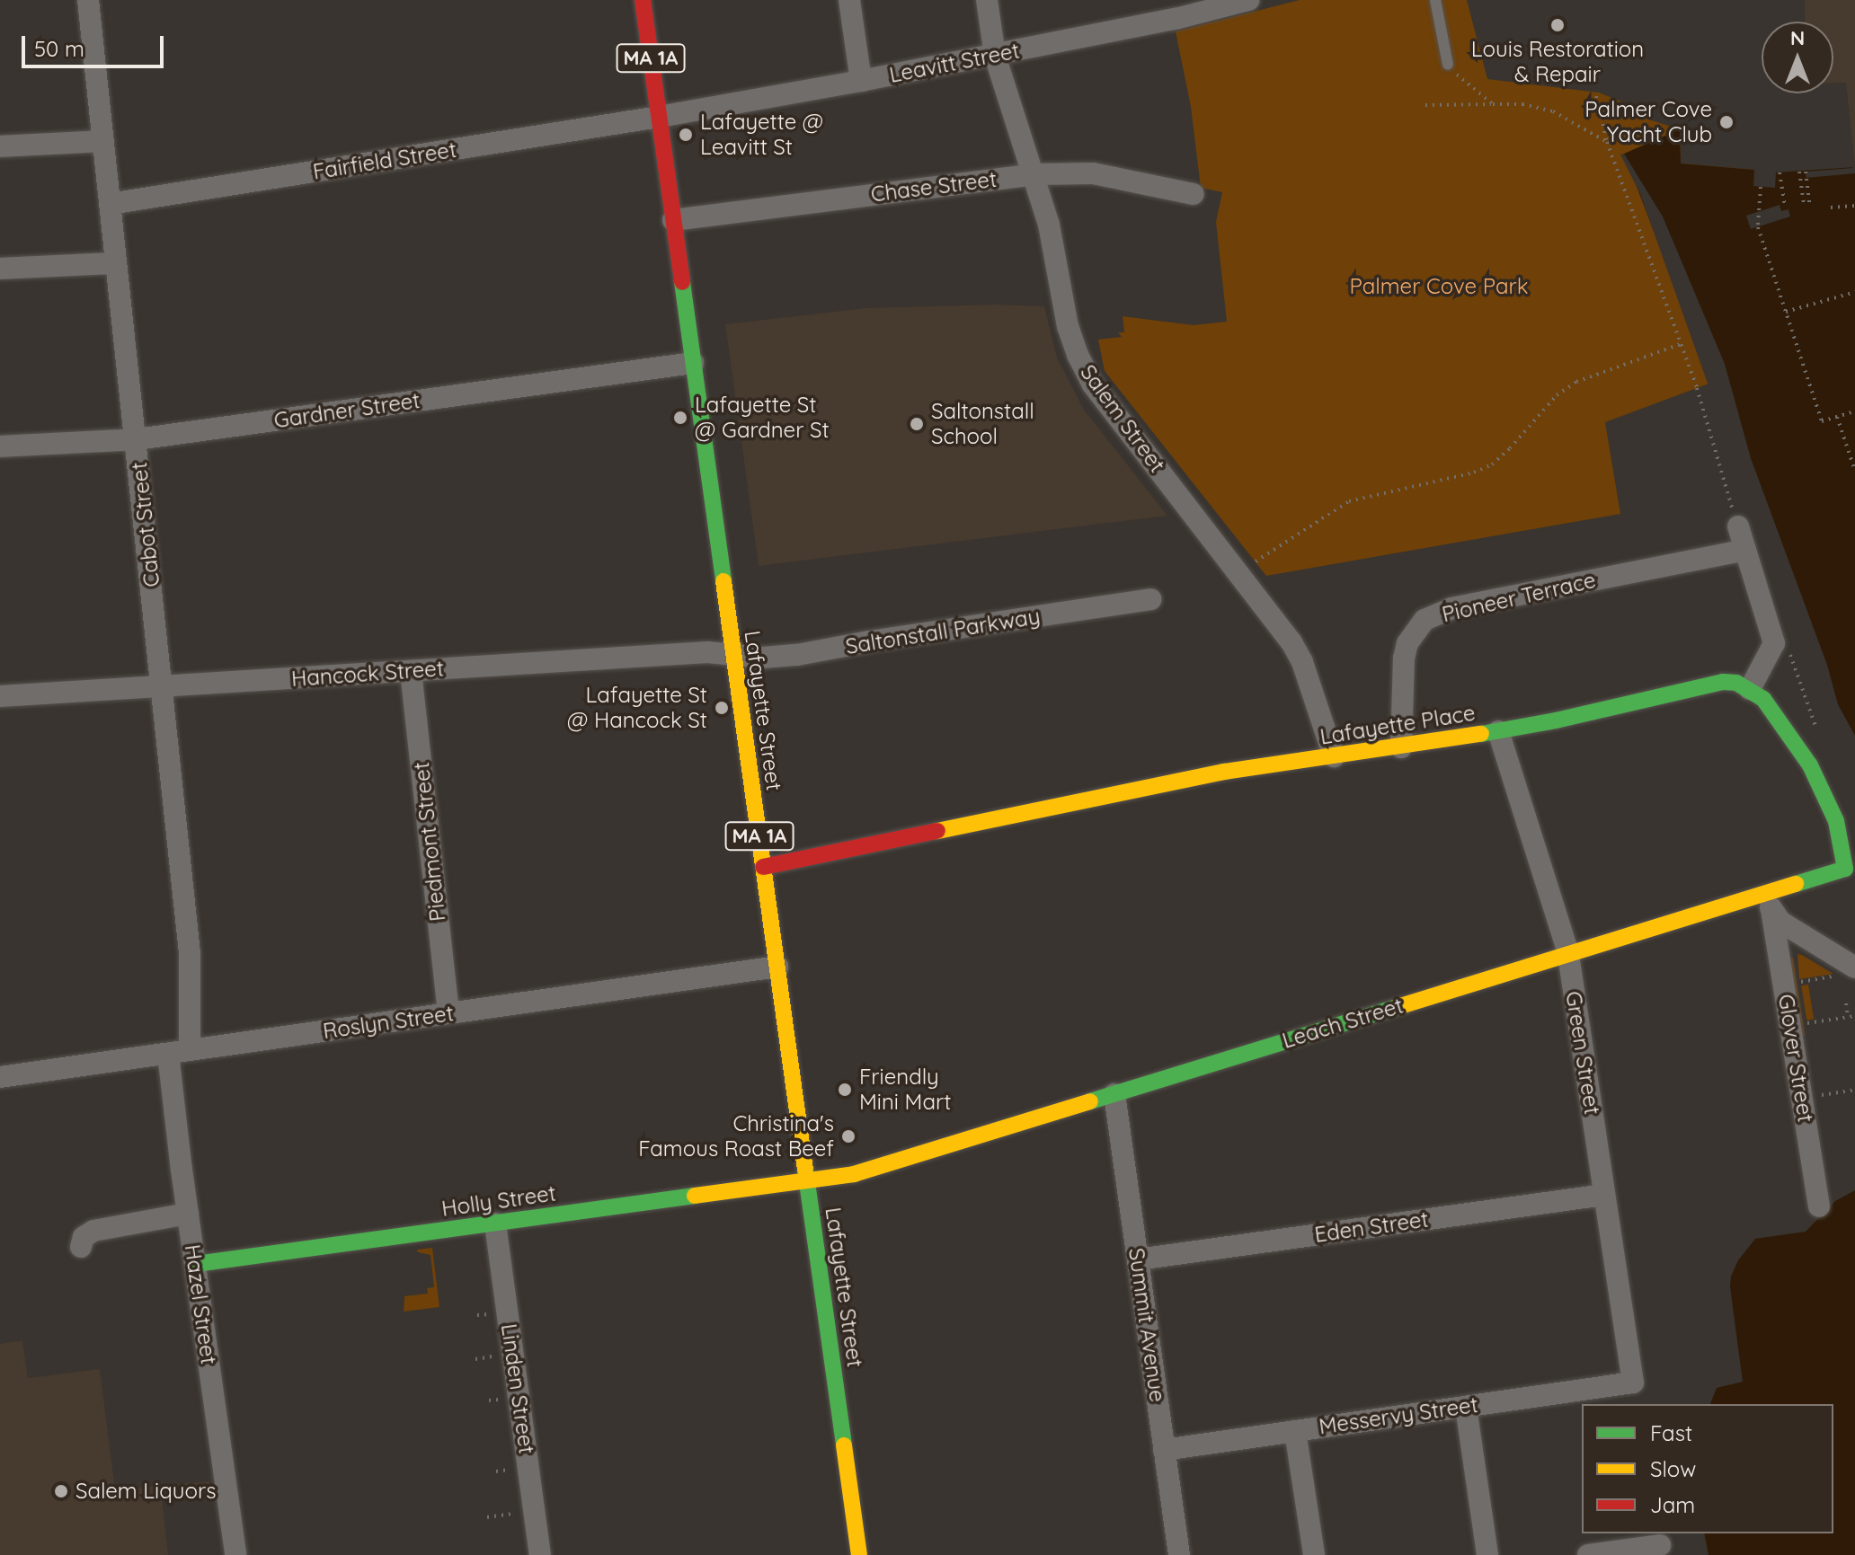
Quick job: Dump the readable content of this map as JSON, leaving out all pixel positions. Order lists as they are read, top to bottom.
{
  "streets": {
    "main road": [
      "MA 1A",
      "Lafayette Street",
      "Lafayette Place",
      "Leach Street",
      "Holly Street"
    ],
    "street": [
      "Leavitt Street",
      "Fairfield Street",
      "Chase Street",
      "Gardner Street",
      "Salem Street",
      "Cabot Street",
      "Pioneer Terrace",
      "Saltonstall Parkway",
      "Hancock Street",
      "Piedmont Street",
      "Roslyn Street",
      "Green Street",
      "Glover Street",
      "Eden Street",
      "Hazel Street",
      "Summit Avenue",
      "Linden Street",
      "Messervy Street"
    ]
  },
  "crossings": [
    ["Leavitt Street", "Fairfield Street"],
    ["Leavitt Street", "Salem Street"],
    ["Leavitt Street", "Lafayette Street"],
    ["Fairfield Street", "Cabot Street"],
    ["Fairfield Street", "Lafayette Street"],
    ["Chase Street", "Salem Street"],
    ["Chase Street", "Lafayette Street"],
    ["Gardner Street", "Cabot Street"],
    ["Gardner Street", "Lafayette Street"],
    ["Salem Street", "Lafayette Place"],
    ["Cabot Street", "Hancock Street"],
    ["Cabot Street", "Roslyn Street"],
    ["Cabot Street", "Hazel Street"],
    ["Pioneer Terrace", "Lafayette Place"],
    ["Saltonstall Parkway", "Hancock Street"],
    ["Saltonstall Parkway", "Lafayette Street"],
    ["Hancock Street", "Lafayette Street"],
    ["Hancock Street", "Piedmont Street"],
    ["Lafayette Street", "Lafayette Place"],
    ["Lafayette Street", "Roslyn Street"],
    ["Lafayette Street", "Leach Street"],
    ["Lafayette Street", "Holly Street"],
    ["Lafayette Place", "Green Street"],
    ["Piedmont Street", "Roslyn Street"],
    ["Roslyn Street", "Hazel Street"],
    ["Leach Street", "Green Street"],
    ["Leach Street", "Glover Street"],
    ["Leach Street", "Holly Street"],
    ["Leach Street", "Summit Avenue"],
    ["Green Street", "Eden Street"],
    ["Green Street", "Messervy Street"],
    ["Holly Street", "Hazel Street"],
    ["Holly Street", "Linden Street"],
    ["Eden Street", "Summit Avenue"],
    ["Summit Avenue", "Messervy Street"]
  ],
  "parks": ["Palmer Cove Park"],
  "places": [
    "Louis Restoration & Repair",
    "Palmer Cove Yacht Club",
    "Lafayette @ Leavitt St",
    "Lafayette St @ Gardner St",
    "Saltonstall School",
    "Lafayette St @ Hancock St",
    "Friendly Mini Mart",
    "Christina's Famous Roast Beef",
    "Salem Liquors"
  ],
  "legend": ["Fast", "Slow", "Jam"],
  "scale_bar": "50 m",
  "north": "top"
}
